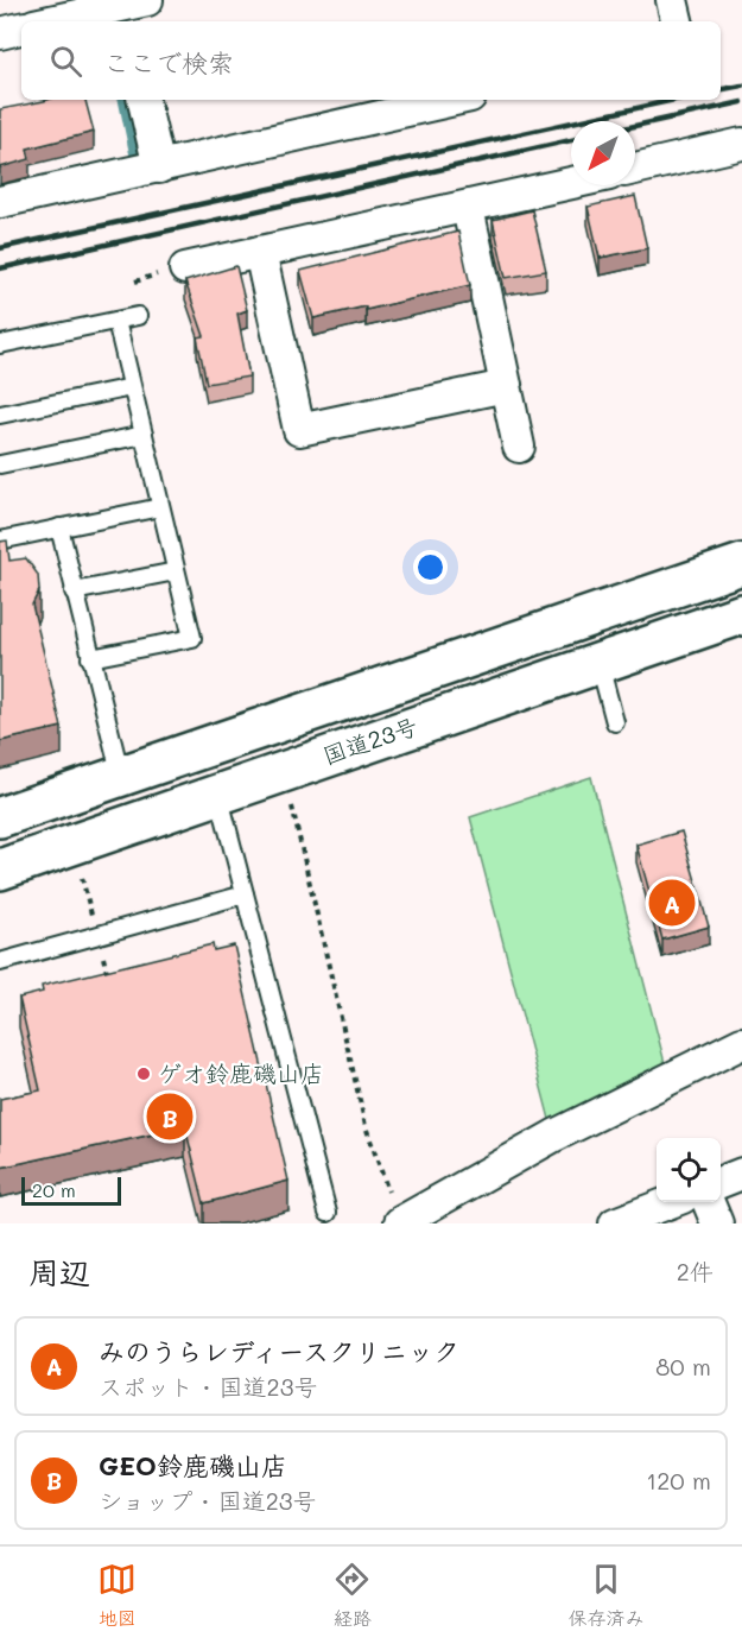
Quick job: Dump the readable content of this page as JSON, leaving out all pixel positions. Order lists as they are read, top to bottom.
{
  "streets": {
    "highway": ["国道23号"]
  },
  "places": ["ゲオ鈴鹿磯山店"],
  "scale_bar": "20 m",
  "north": "bottom left",
  "page": {
    "search": "ここで検索",
    "pins": ["A", "B"],
    "scale": "20 m",
    "heading": ["周辺", "2件"],
    "list": [
      {
        "mark": "A",
        "name": "みのうらレディースクリニック",
        "note": "スポット · 国道23号",
        "value": "80 m"
      },
      {
        "mark": "B",
        "name": "GEO鈴鹿磯山店",
        "note": "ショップ · 国道23号",
        "value": "120 m"
      }
    ],
    "nav": ["地図", "経路", "保存済み"]
  }
}
